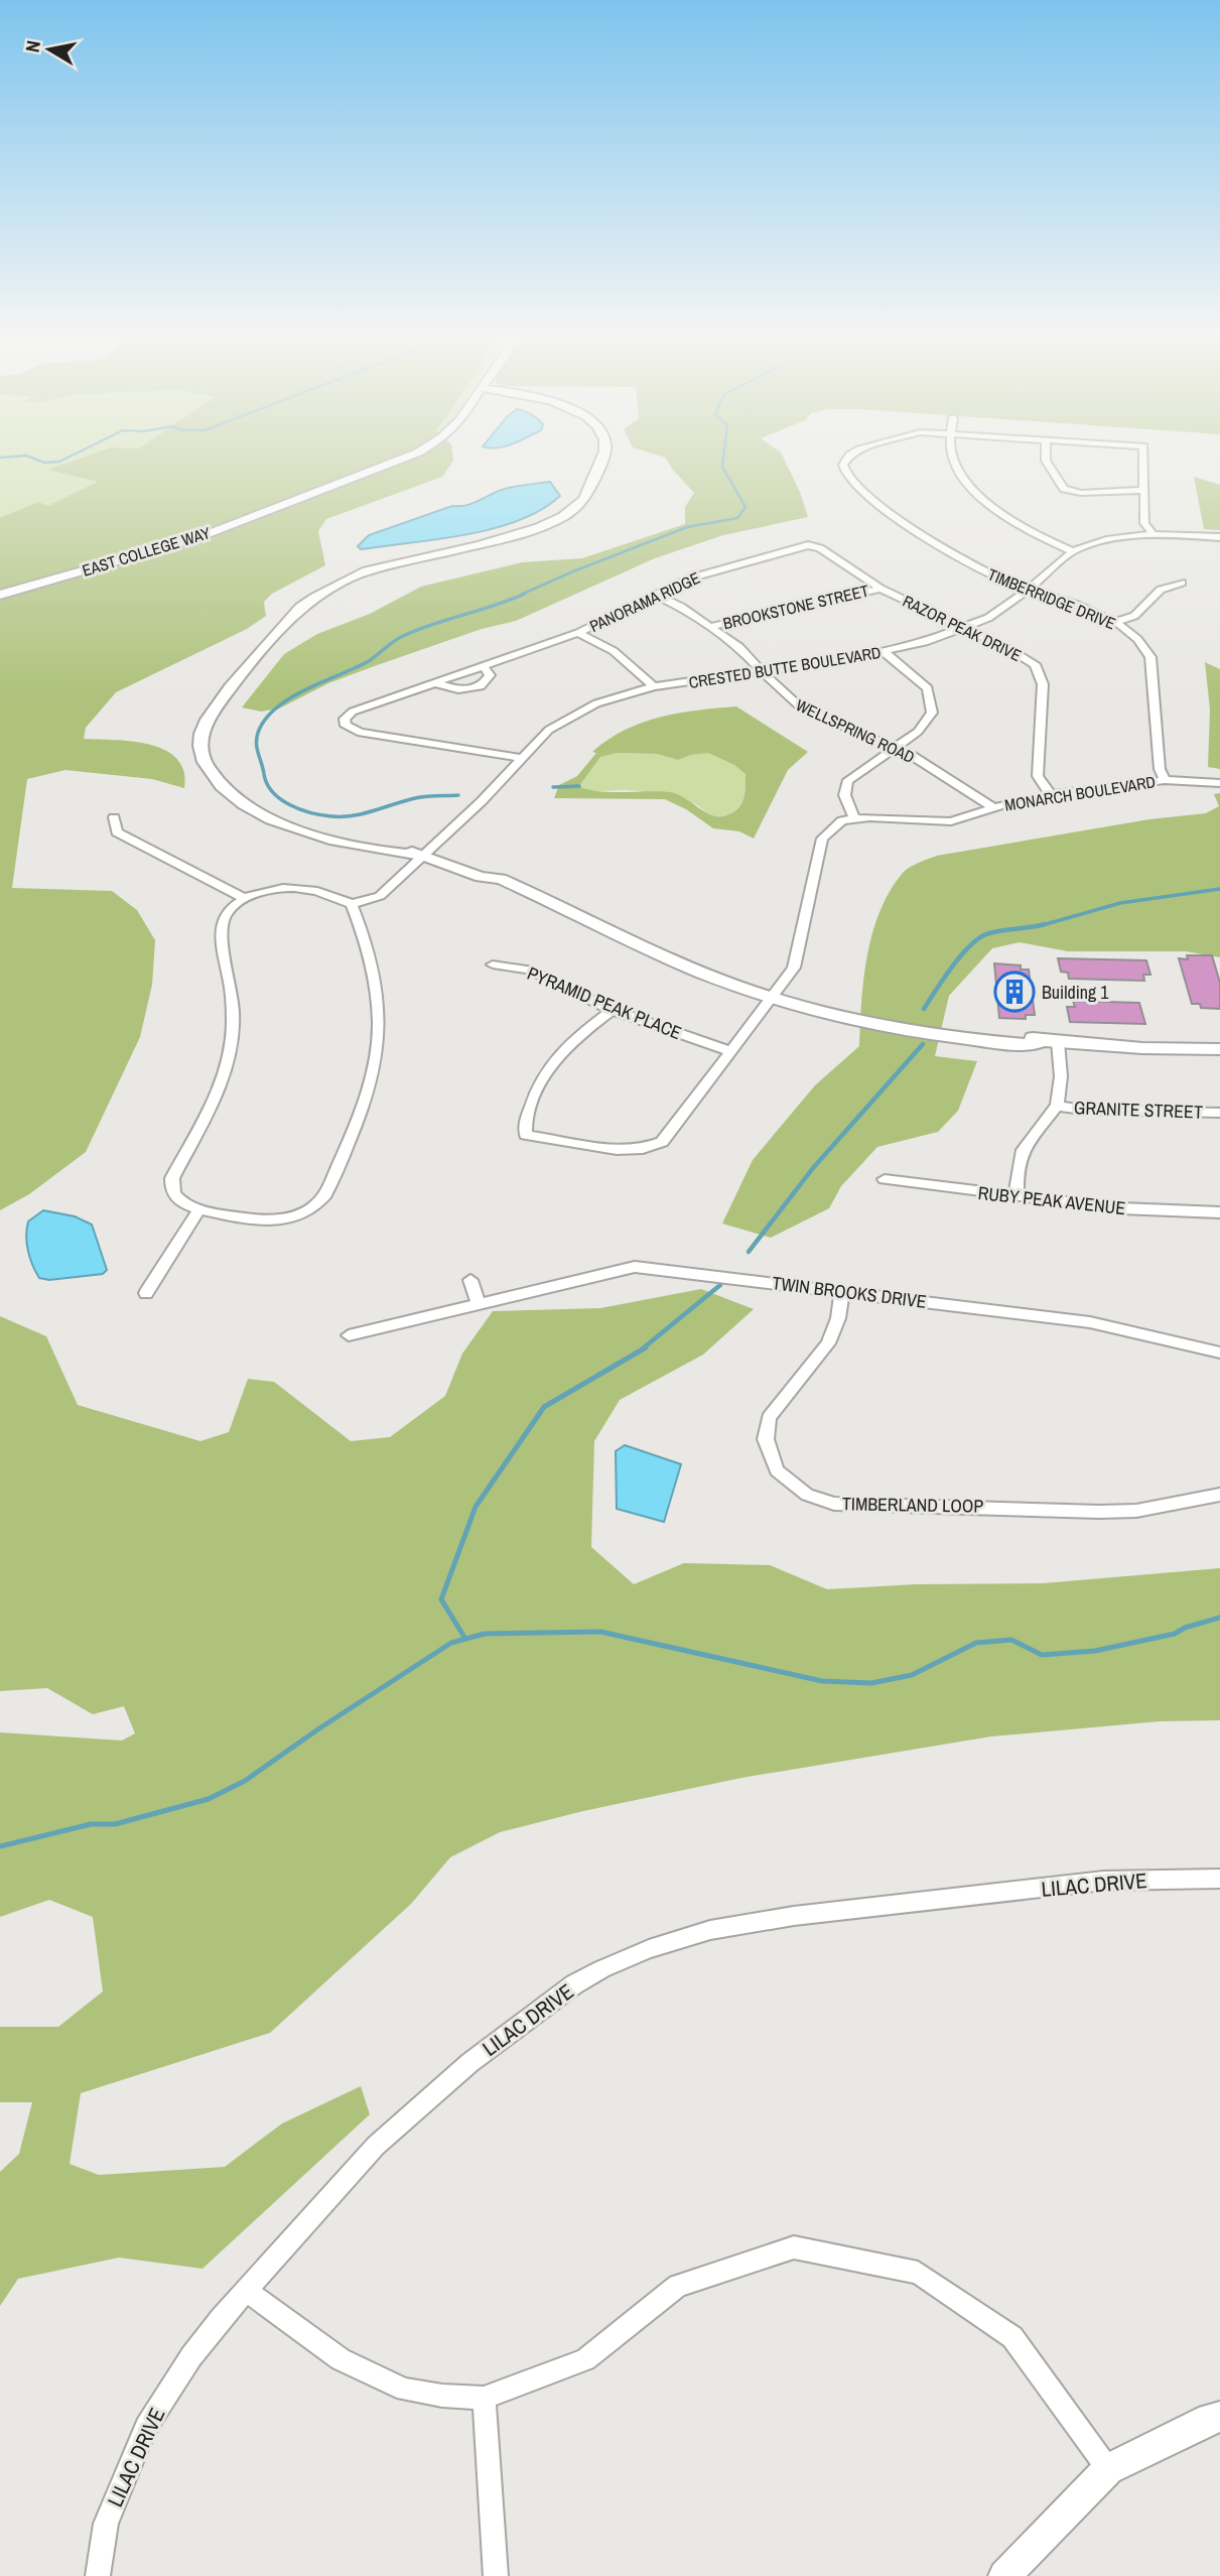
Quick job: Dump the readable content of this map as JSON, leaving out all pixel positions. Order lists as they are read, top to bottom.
{
  "streets": {
    "street": [
      "EAST COLLEGE WAY",
      "TIMBERRIDGE DRIVE",
      "PANORAMA RIDGE",
      "BROOKSTONE STREET",
      "RAZOR PEAK DRIVE",
      "CRESTED BUTTE BOULEVARD",
      "WELLSPRING ROAD",
      "MONARCH BOULEVARD",
      "PYRAMID PEAK PLACE",
      "GRANITE STREET",
      "RUBY PEAK AVENUE",
      "TWIN BROOKS DRIVE",
      "TIMBERLAND LOOP",
      "LILAC DRIVE"
    ]
  },
  "crossings": [
    ["TIMBERRIDGE DRIVE", "CRESTED BUTTE BOULEVARD"],
    ["TIMBERRIDGE DRIVE", "MONARCH BOULEVARD"],
    ["PANORAMA RIDGE", "RAZOR PEAK DRIVE"],
    ["PANORAMA RIDGE", "CRESTED BUTTE BOULEVARD"],
    ["PANORAMA RIDGE", "WELLSPRING ROAD"],
    ["BROOKSTONE STREET", "RAZOR PEAK DRIVE"],
    ["BROOKSTONE STREET", "WELLSPRING ROAD"],
    ["RAZOR PEAK DRIVE", "CRESTED BUTTE BOULEVARD"],
    ["RAZOR PEAK DRIVE", "MONARCH BOULEVARD"],
    ["CRESTED BUTTE BOULEVARD", "WELLSPRING ROAD"],
    ["WELLSPRING ROAD", "MONARCH BOULEVARD"],
    ["TWIN BROOKS DRIVE", "TIMBERLAND LOOP"]
  ],
  "places": {
    "building": ["Building 1"]
  },
  "north": "left"
}
